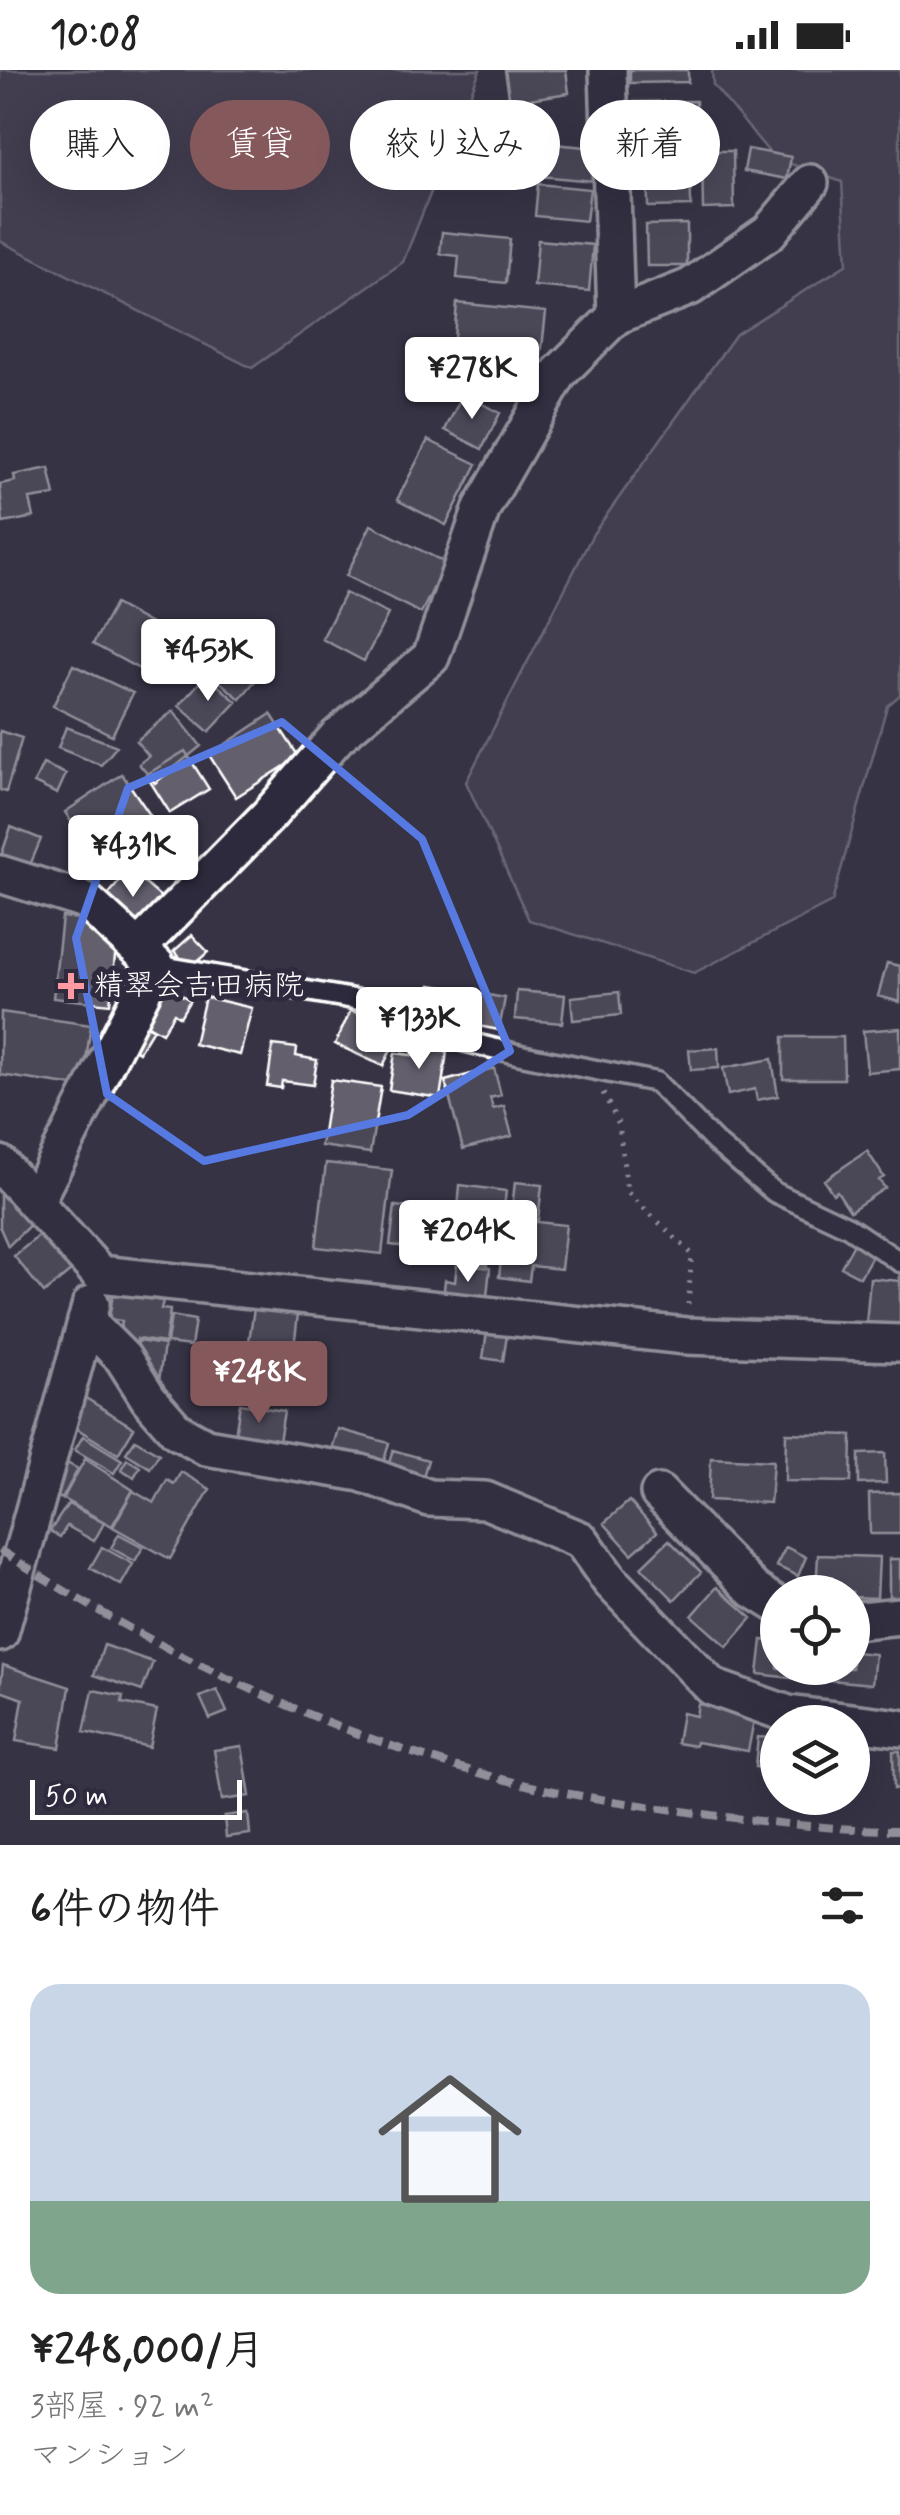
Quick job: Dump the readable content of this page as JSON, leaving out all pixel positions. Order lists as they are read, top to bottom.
{
  "places": {
    "health": ["精翠会吉田病院"]
  },
  "scale_bar": "50 m",
  "page": {
    "status": "10:08",
    "chip": [
      "購入",
      "賃貸",
      "絞り込み",
      "新着"
    ],
    "price": [
      "¥278K",
      "¥453K",
      "¥431K",
      "¥133K",
      "¥204K",
      "¥248K"
    ],
    "scale": "50 m",
    "heading": "6件の物件",
    "list": [
      {
        "name": "¥248,000/月",
        "note": "3部屋 · 92 m² · マンション"
      }
    ]
  }
}
